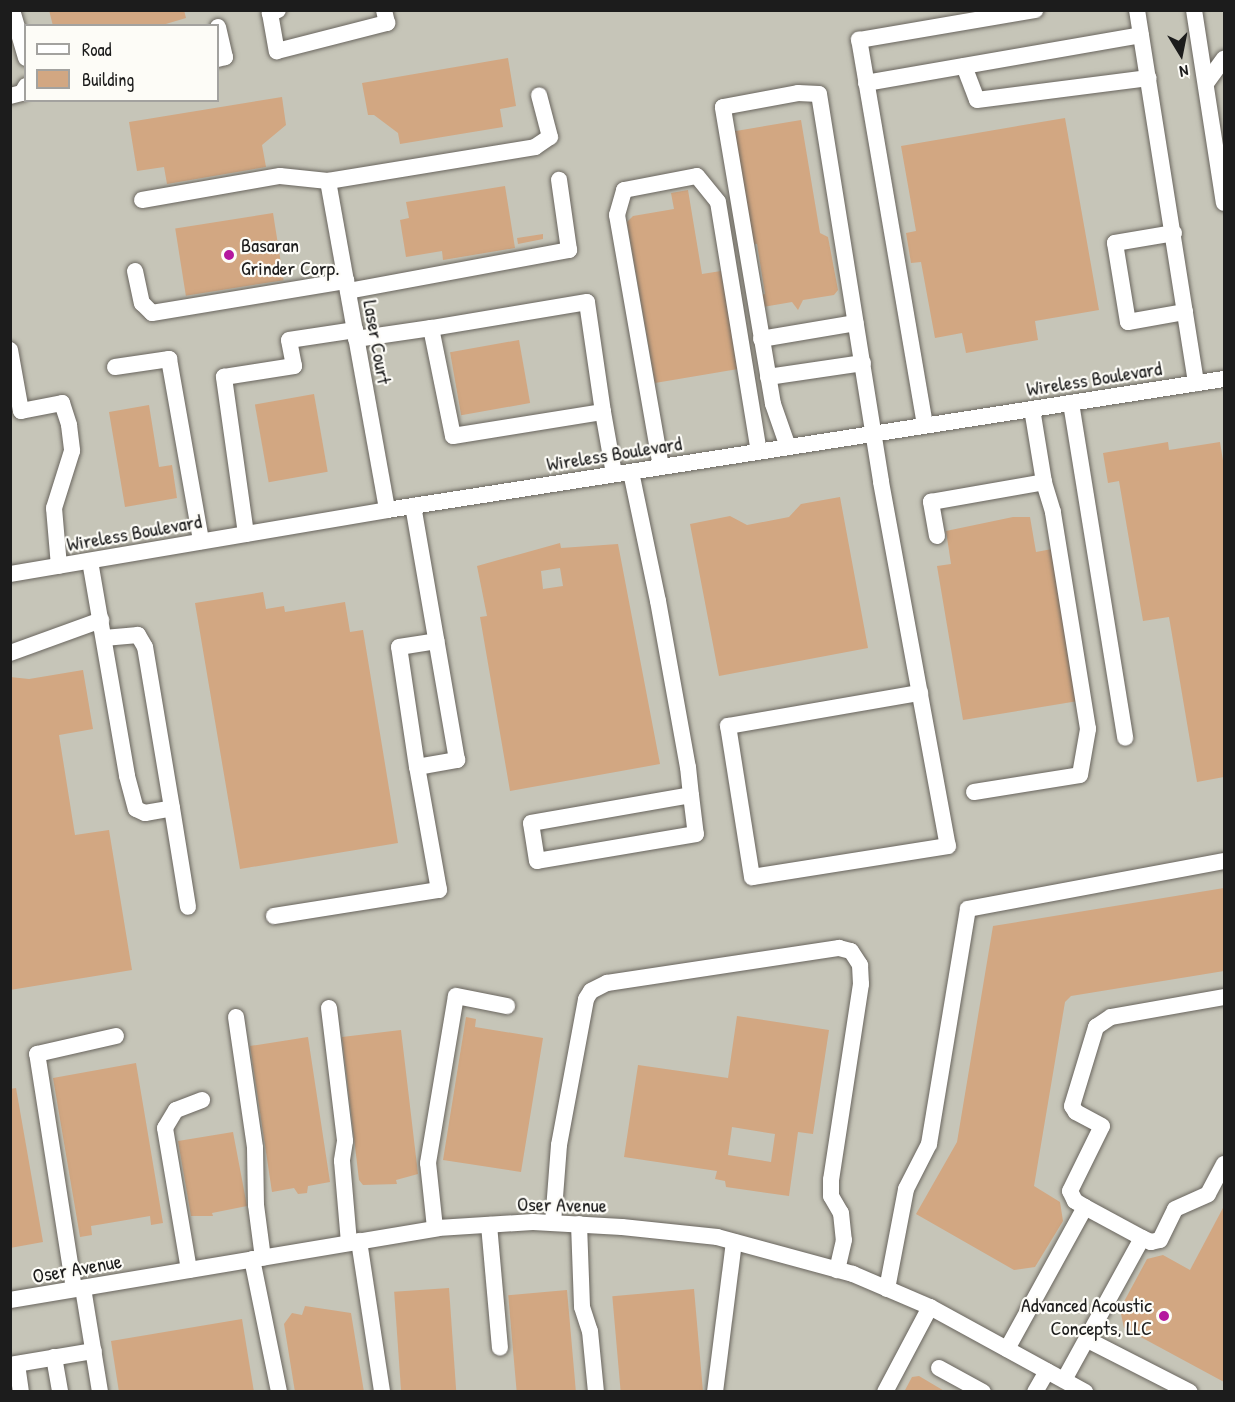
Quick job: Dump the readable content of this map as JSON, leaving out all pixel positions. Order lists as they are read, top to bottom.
{
  "streets": {
    "street": ["Laser Court", "Wireless Boulevard", "Oser Avenue"]
  },
  "crossings": [
    ["Laser Court", "Wireless Boulevard"]
  ],
  "places": ["Basaran Grinder Corp.", "Advanced Acoustic Concepts, LLC"],
  "legend": ["Road", "Building"],
  "north": "bottom"
}
